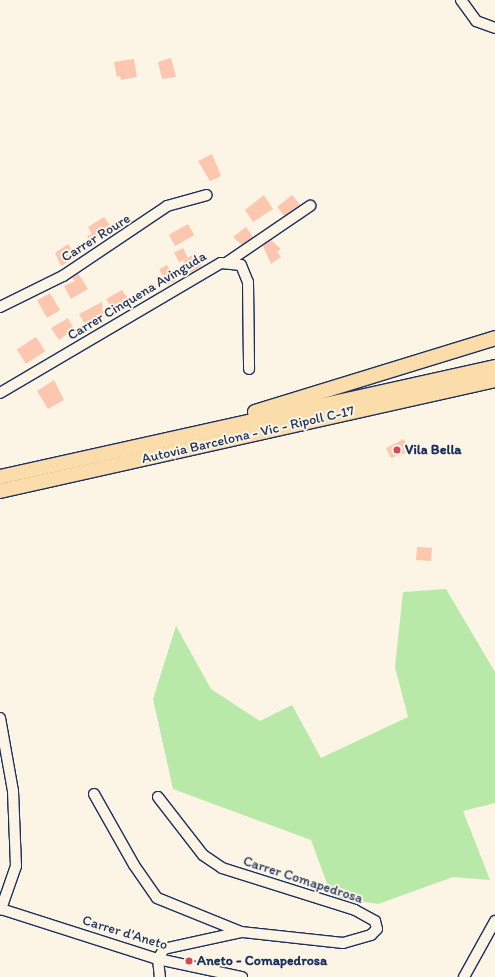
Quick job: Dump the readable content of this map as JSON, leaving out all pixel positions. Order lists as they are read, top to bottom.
{
  "streets": {
    "highway": ["Autovia Barcelona - Vic - Ripoll C-17"],
    "street": [
      "Carrer Roure",
      "Carrer Cinquena Avinguda",
      "Carrer Comapedrosa",
      "Carrer d'Aneto"
    ]
  },
  "crossings": [
    ["Carrer Comapedrosa", "Carrer d'Aneto"]
  ],
  "places": ["Vila Bella", "Aneto - Comapedrosa"]
}
